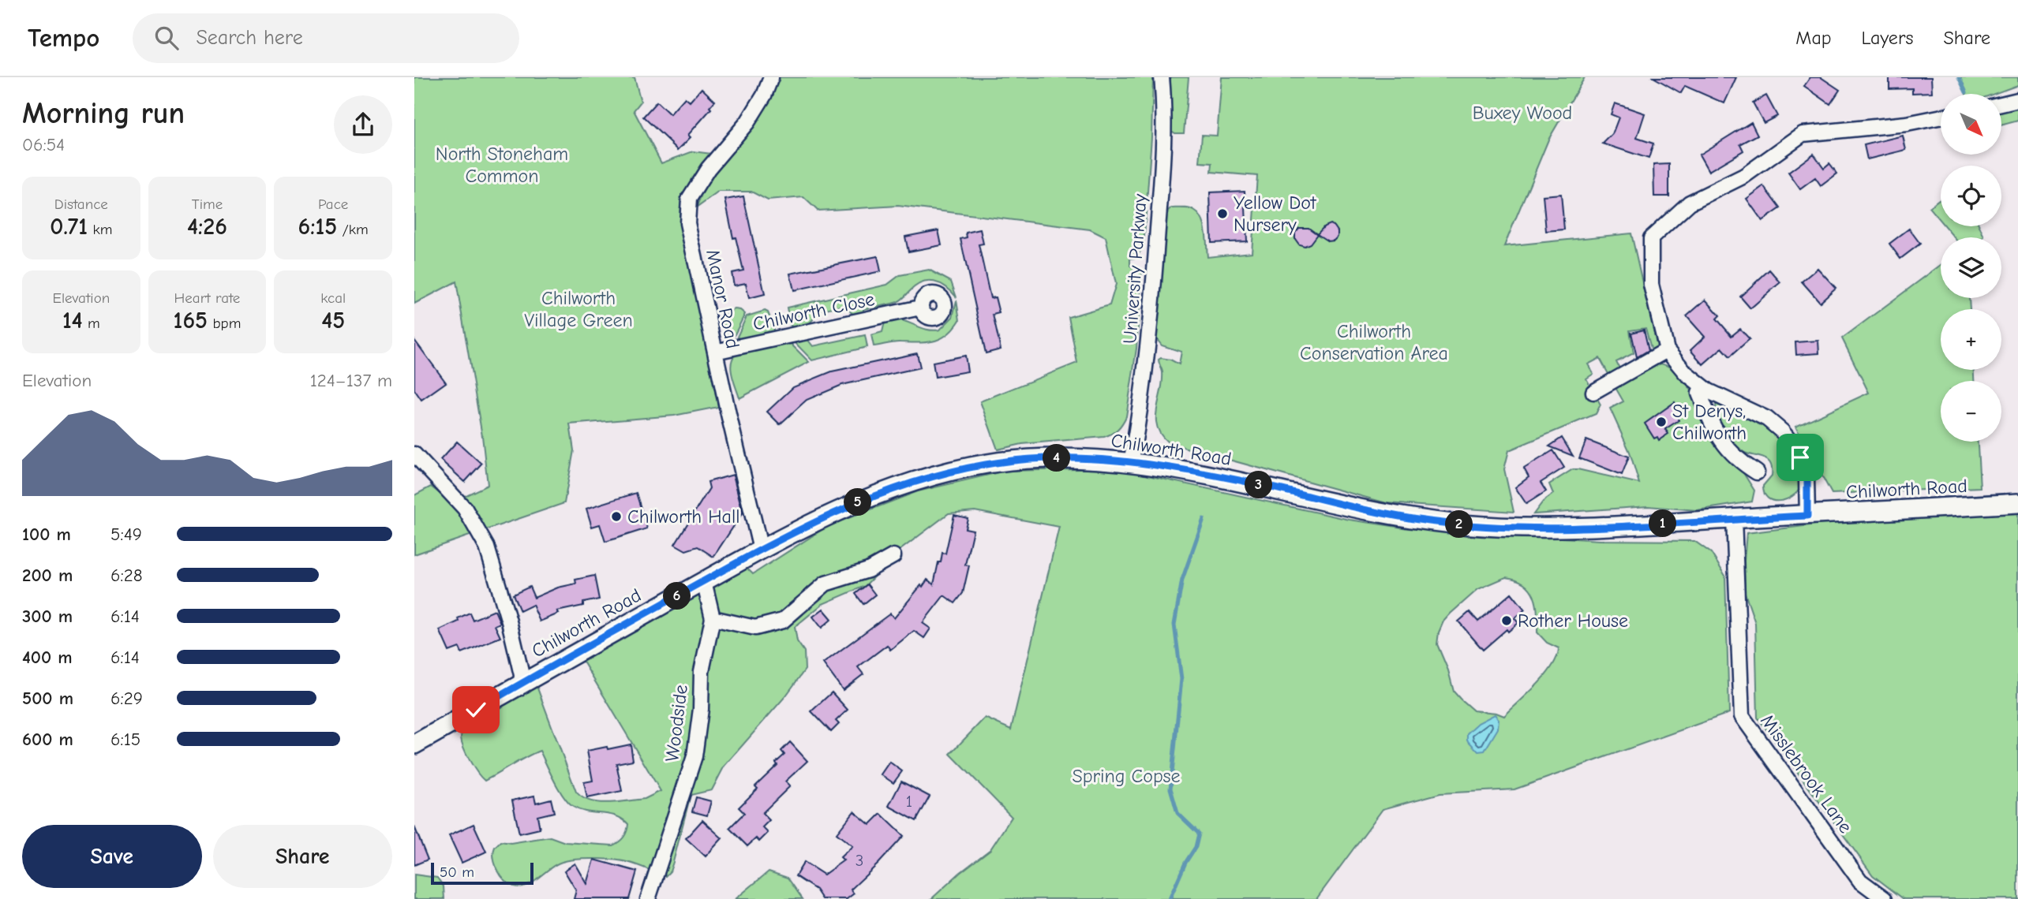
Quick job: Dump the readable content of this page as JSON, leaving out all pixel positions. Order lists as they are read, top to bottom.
{
  "streets": {
    "main road": ["Chilworth Road"],
    "street": [
      "University Parkway",
      "Manor Road",
      "Chilworth Close",
      "Woodside",
      "Misslebrook Lane"
    ]
  },
  "crossings": [
    ["University Parkway", "Chilworth Road"],
    ["Manor Road", "Chilworth Close"],
    ["Manor Road", "Chilworth Road"],
    ["Chilworth Road", "Woodside"],
    ["Chilworth Road", "Misslebrook Lane"]
  ],
  "parks": [
    "Buxey Wood",
    "North Stoneham Common",
    "Chilworth Village Green",
    "Chilworth Conservation Area",
    "Spring Copse"
  ],
  "places": [
    "Yellow Dot Nursery",
    "St Denys, Chilworth",
    "Chilworth Hall",
    "Rother House"
  ],
  "house_numbers": ["1", "3"],
  "scale_bar": "50 m",
  "north": "bottom right",
  "page": {
    "header": "Tempo",
    "search": "Search here",
    "nav": ["Map", "Layers", "Share"],
    "heading": ["Morning run", "06:54"],
    "map_buttons": ["+", "−"],
    "stats": [
      ["Distance", "0.71 km"],
      ["Time", "4:26"],
      ["Pace", "6:15 /km"],
      ["Elevation", "14 m"],
      ["Heart rate", "165 bpm"],
      ["kcal", "45"]
    ],
    "chart": ["Elevation", "124–137 m"],
    "pins": [
      "4",
      "3",
      "5",
      "1",
      "2",
      "6"
    ],
    "list": [
      {
        "name": "100 m",
        "note": "5:49"
      },
      {
        "name": "200 m",
        "note": "6:28"
      },
      {
        "name": "300 m",
        "note": "6:14"
      },
      {
        "name": "400 m",
        "note": "6:14"
      },
      {
        "name": "500 m",
        "note": "6:29"
      },
      {
        "name": "600 m",
        "note": "6:15"
      }
    ],
    "buttons": ["Save", "Share"],
    "scale": "50 m"
  }
}
